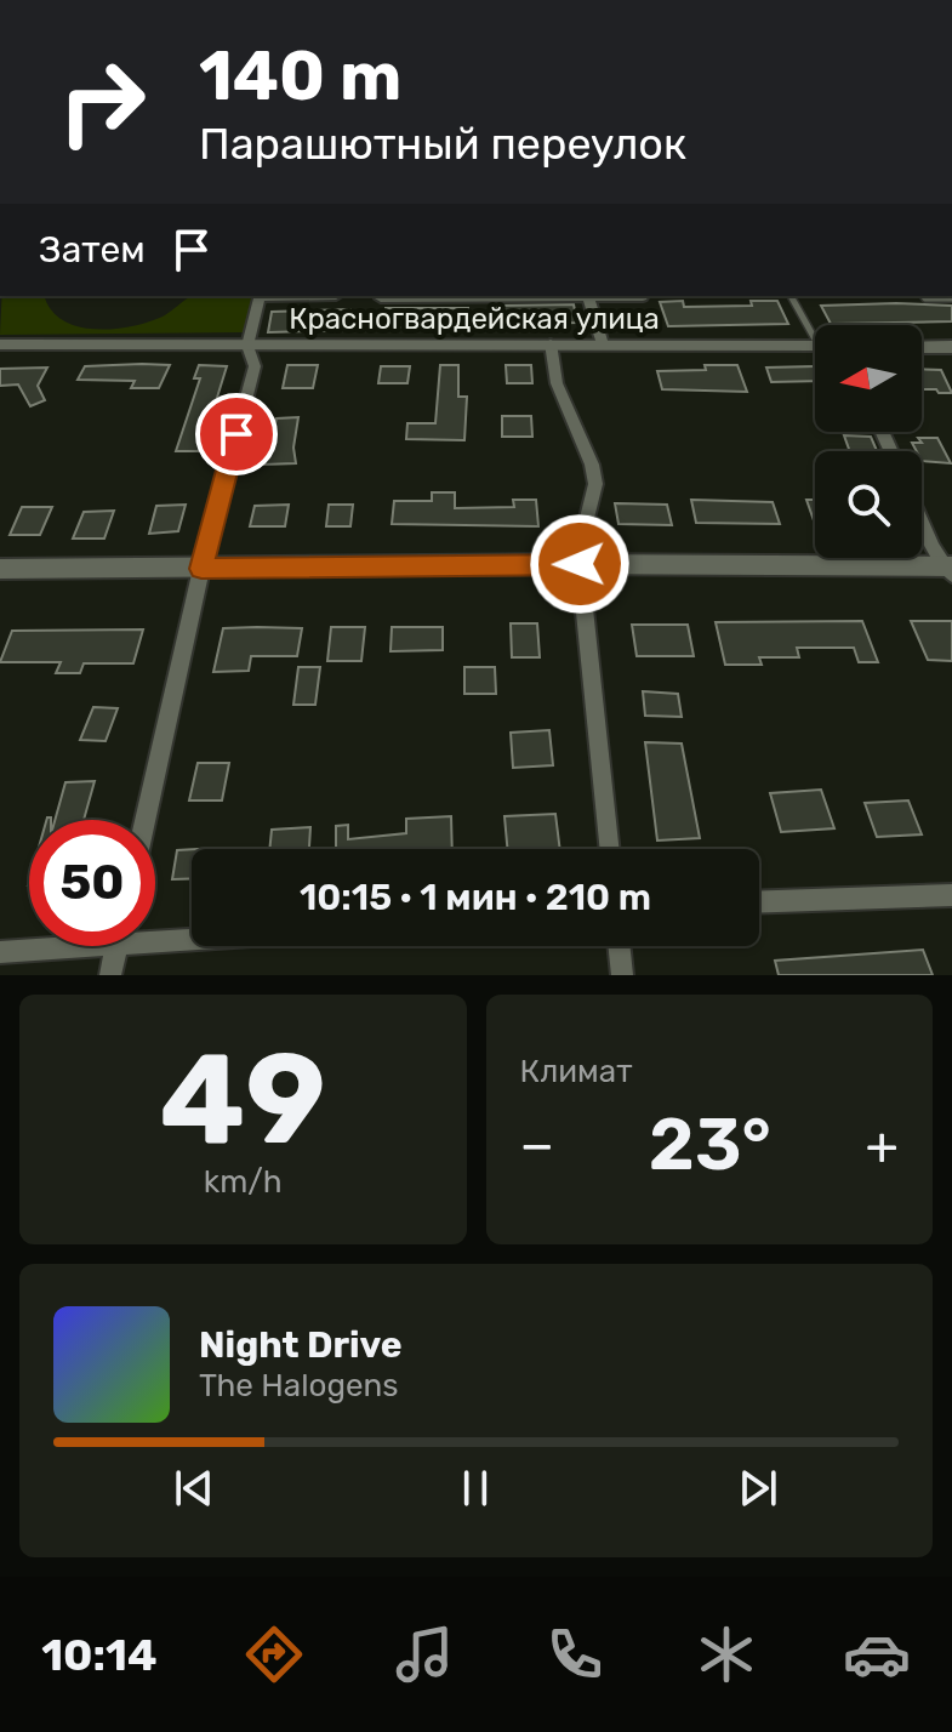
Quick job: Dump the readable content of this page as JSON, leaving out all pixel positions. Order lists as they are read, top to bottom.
{
  "streets": {
    "street": ["Красногвардейская улица"]
  },
  "north": "left",
  "page": {
    "turn": ["140 m", "Парашютный переулок"],
    "then": "Затем",
    "limit": "50",
    "trip": "10:15 · 1 мин · 210 m",
    "tile": [
      ["49", "km/h"],
      "Климат"
    ],
    "heat": ["−", "23°", "+"],
    "song": ["Night Drive", "The Halogens"],
    "tabs": "10:14"
  }
}
